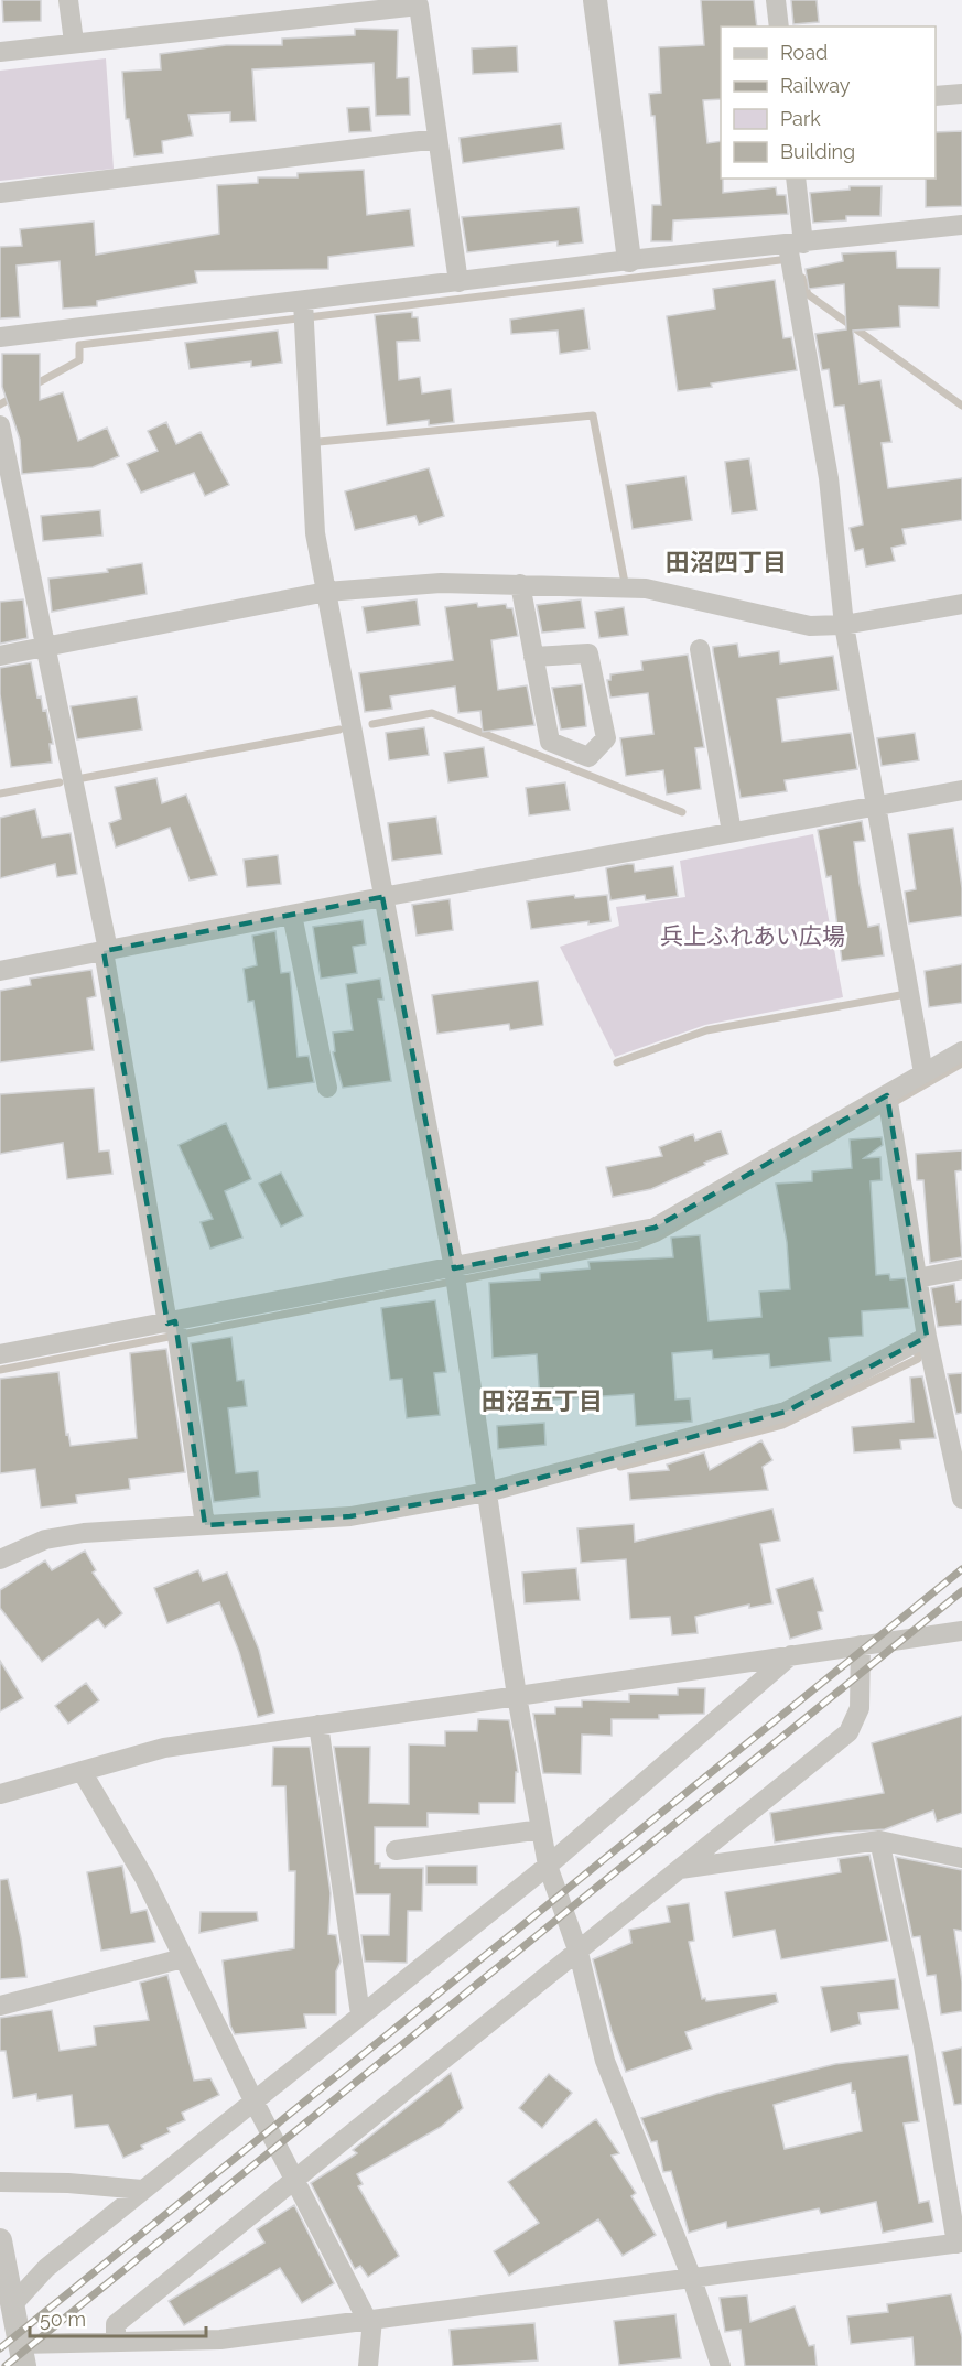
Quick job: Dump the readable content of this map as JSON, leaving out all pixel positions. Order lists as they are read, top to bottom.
{
  "districts": ["田沼四丁目", "田沼五丁目"],
  "parks": ["兵上ふれあい広場"],
  "legend": [
    "Road",
    "Railway",
    "Park",
    "Building"
  ],
  "scale_bar": "50 m"
}
